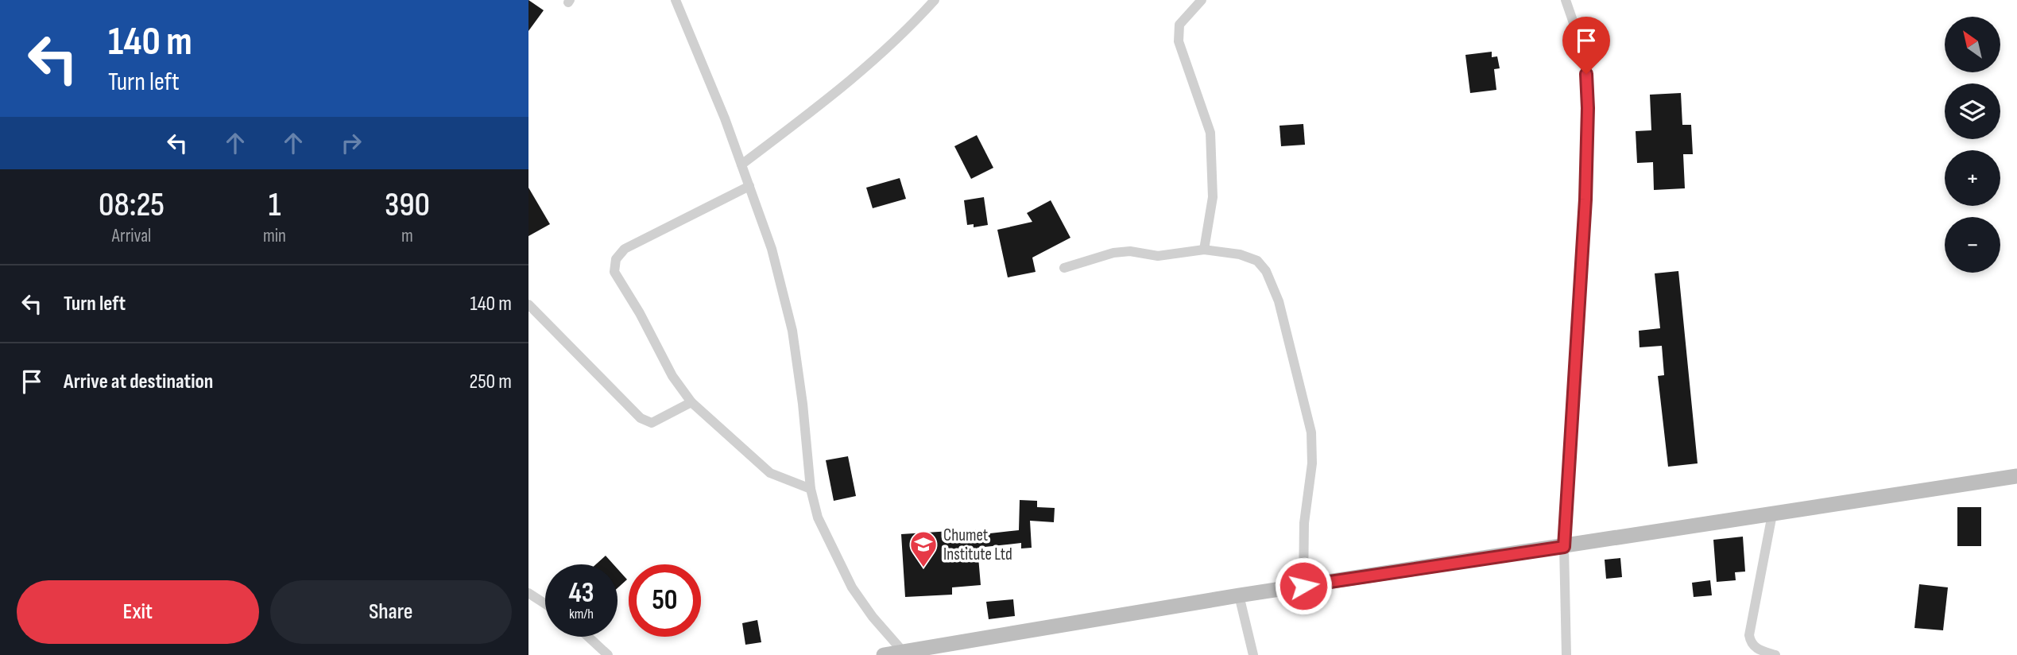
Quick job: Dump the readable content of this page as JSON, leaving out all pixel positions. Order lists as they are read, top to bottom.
{
  "places": {
    "school or university": ["Chumet Institute Ltd"]
  },
  "north": "top left",
  "page": {
    "turn": ["140 m", "Turn left"],
    "map_buttons": ["+", "−"],
    "eta": [
      "08:25",
      "Arrival",
      "1",
      "min",
      "390",
      "m"
    ],
    "list": [
      {
        "name": "Turn left",
        "value": "140 m"
      },
      {
        "name": "Arrive at destination",
        "value": "250 m"
      }
    ],
    "speed": "43 km/h",
    "limit": "50",
    "buttons": ["Exit", "Share"]
  }
}
